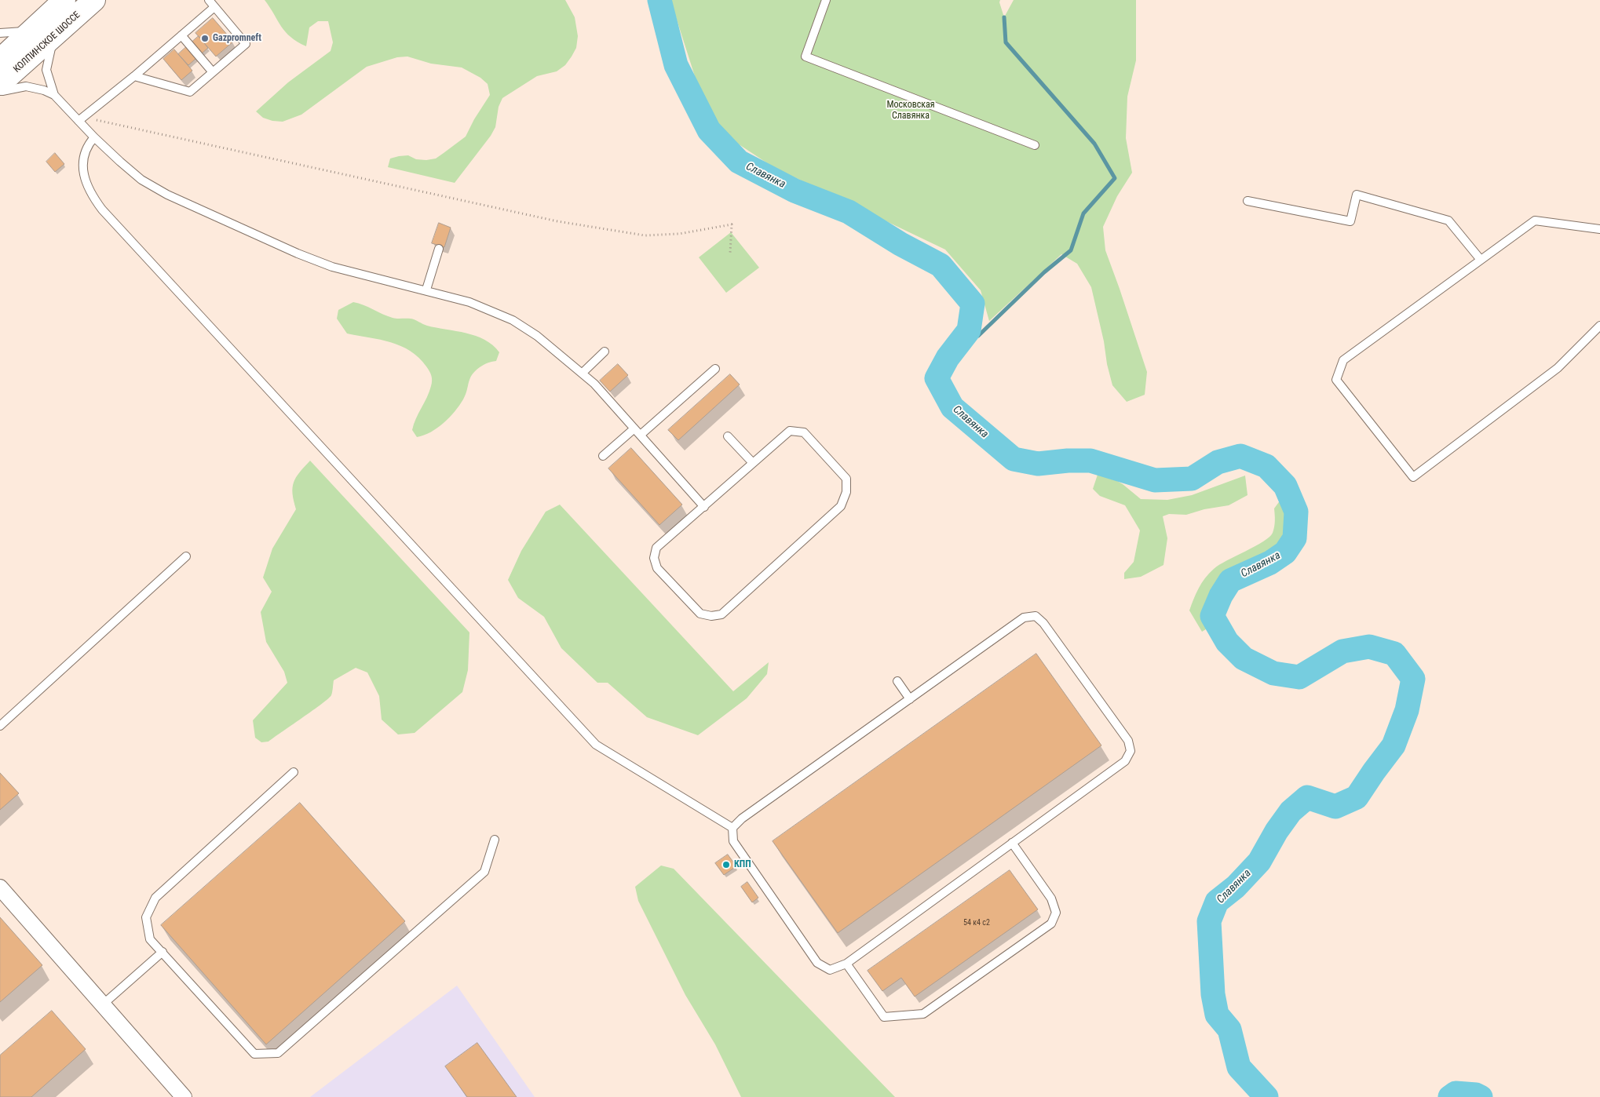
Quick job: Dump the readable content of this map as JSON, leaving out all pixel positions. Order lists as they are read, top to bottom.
{
  "streets": {
    "main road": ["КОЛПИНСКОЕ ШОССЕ"]
  },
  "water": ["Славянка"],
  "parks": ["Московская Славянка"],
  "places": ["Gazpromneft", "КПП"],
  "house_numbers": ["54 к4 с2"]
}
